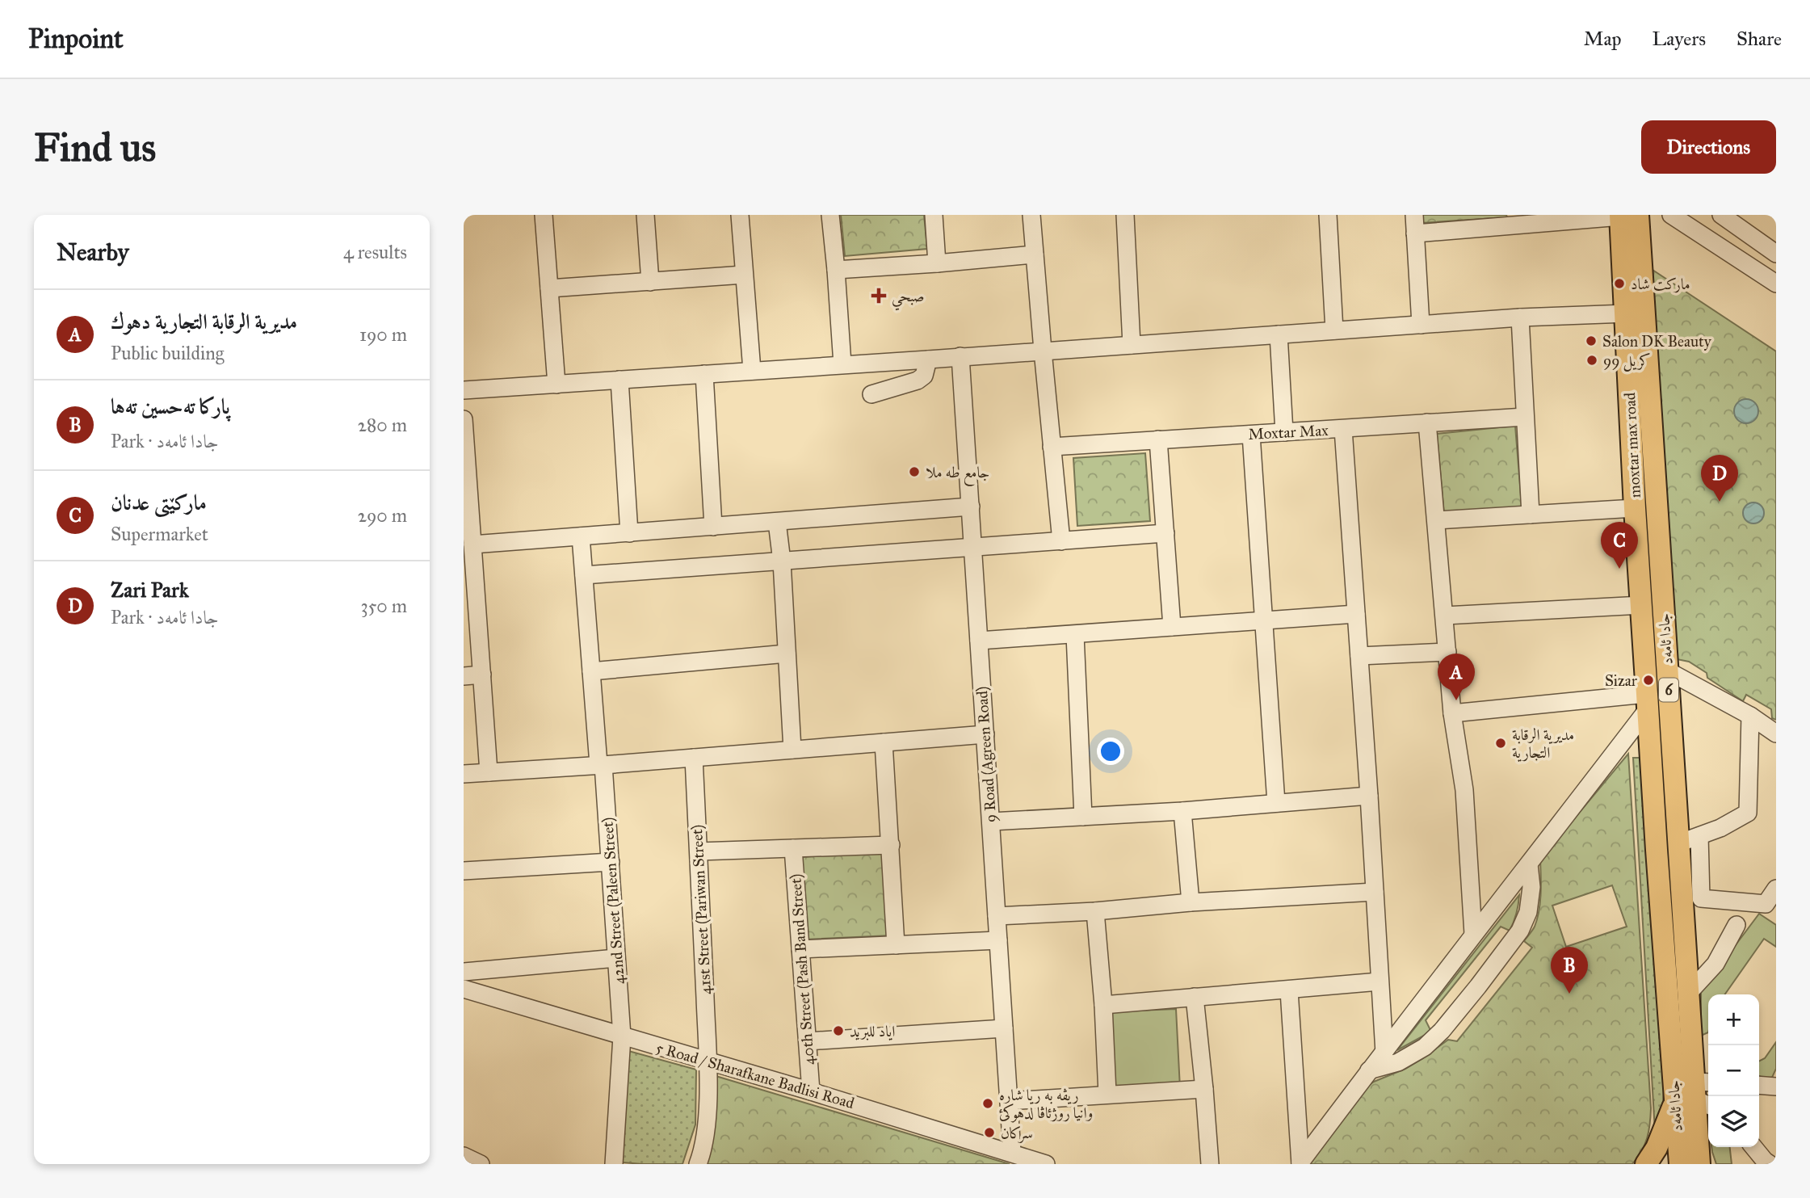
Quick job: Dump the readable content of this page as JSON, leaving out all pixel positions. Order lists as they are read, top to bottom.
{
  "streets": {
    "main road": ["moxtar max road", "جادا ئامەد", "6"],
    "street": [
      "Moxtar Max",
      "9 Road (Agreen Road)",
      "42nd Street (Paleen Street)",
      "41st Street (Pariwan Street)",
      "40th Street (Pash Band Street)",
      "5 Road / Sharafkane Badlisi Road"
    ]
  },
  "crossings": [
    ["moxtar max road", "جادا ئامەد"],
    ["9 Road (Agreen Road)", "5 Road / Sharafkane Badlisi Road"],
    ["42nd Street (Paleen Street)", "5 Road / Sharafkane Badlisi Road"],
    ["41st Street (Pariwan Street)", "5 Road / Sharafkane Badlisi Road"],
    ["40th Street (Pash Band Street)", "5 Road / Sharafkane Badlisi Road"]
  ],
  "places": {
    "other": [
      "ماركت شاد",
      "Salon DK Beauty",
      "99 كريل",
      "جامع طه ملا",
      "Sizar",
      "مديرية الرقابة التجارية",
      "اياد للبريد",
      "ريڤه به ريا شاره وانيا روژئاڤا لدهوكئ",
      "سركان"
    ],
    "health": ["صبحي"]
  },
  "page": {
    "header": "Pinpoint",
    "nav": ["Map", "Layers", "Share"],
    "buttons": "Directions",
    "title": "Find us",
    "heading": ["Nearby", "4 results"],
    "list": [
      {
        "mark": "A",
        "name": "مديرية الرقابة التجارية دهوك",
        "note": "Public building",
        "value": "190 m"
      },
      {
        "mark": "B",
        "name": "پارکا تەحسین تەها",
        "note": "Park · جادا ئامەد",
        "value": "280 m"
      },
      {
        "mark": "C",
        "name": "مارکێتی عدنان",
        "note": "Supermarket",
        "value": "290 m"
      },
      {
        "mark": "D",
        "name": "Zari Park",
        "note": "Park · جادا ئامەد",
        "value": "350 m"
      }
    ],
    "pins": [
      "D",
      "C",
      "A",
      "B"
    ],
    "map_buttons": ["+", "−"]
  }
}
